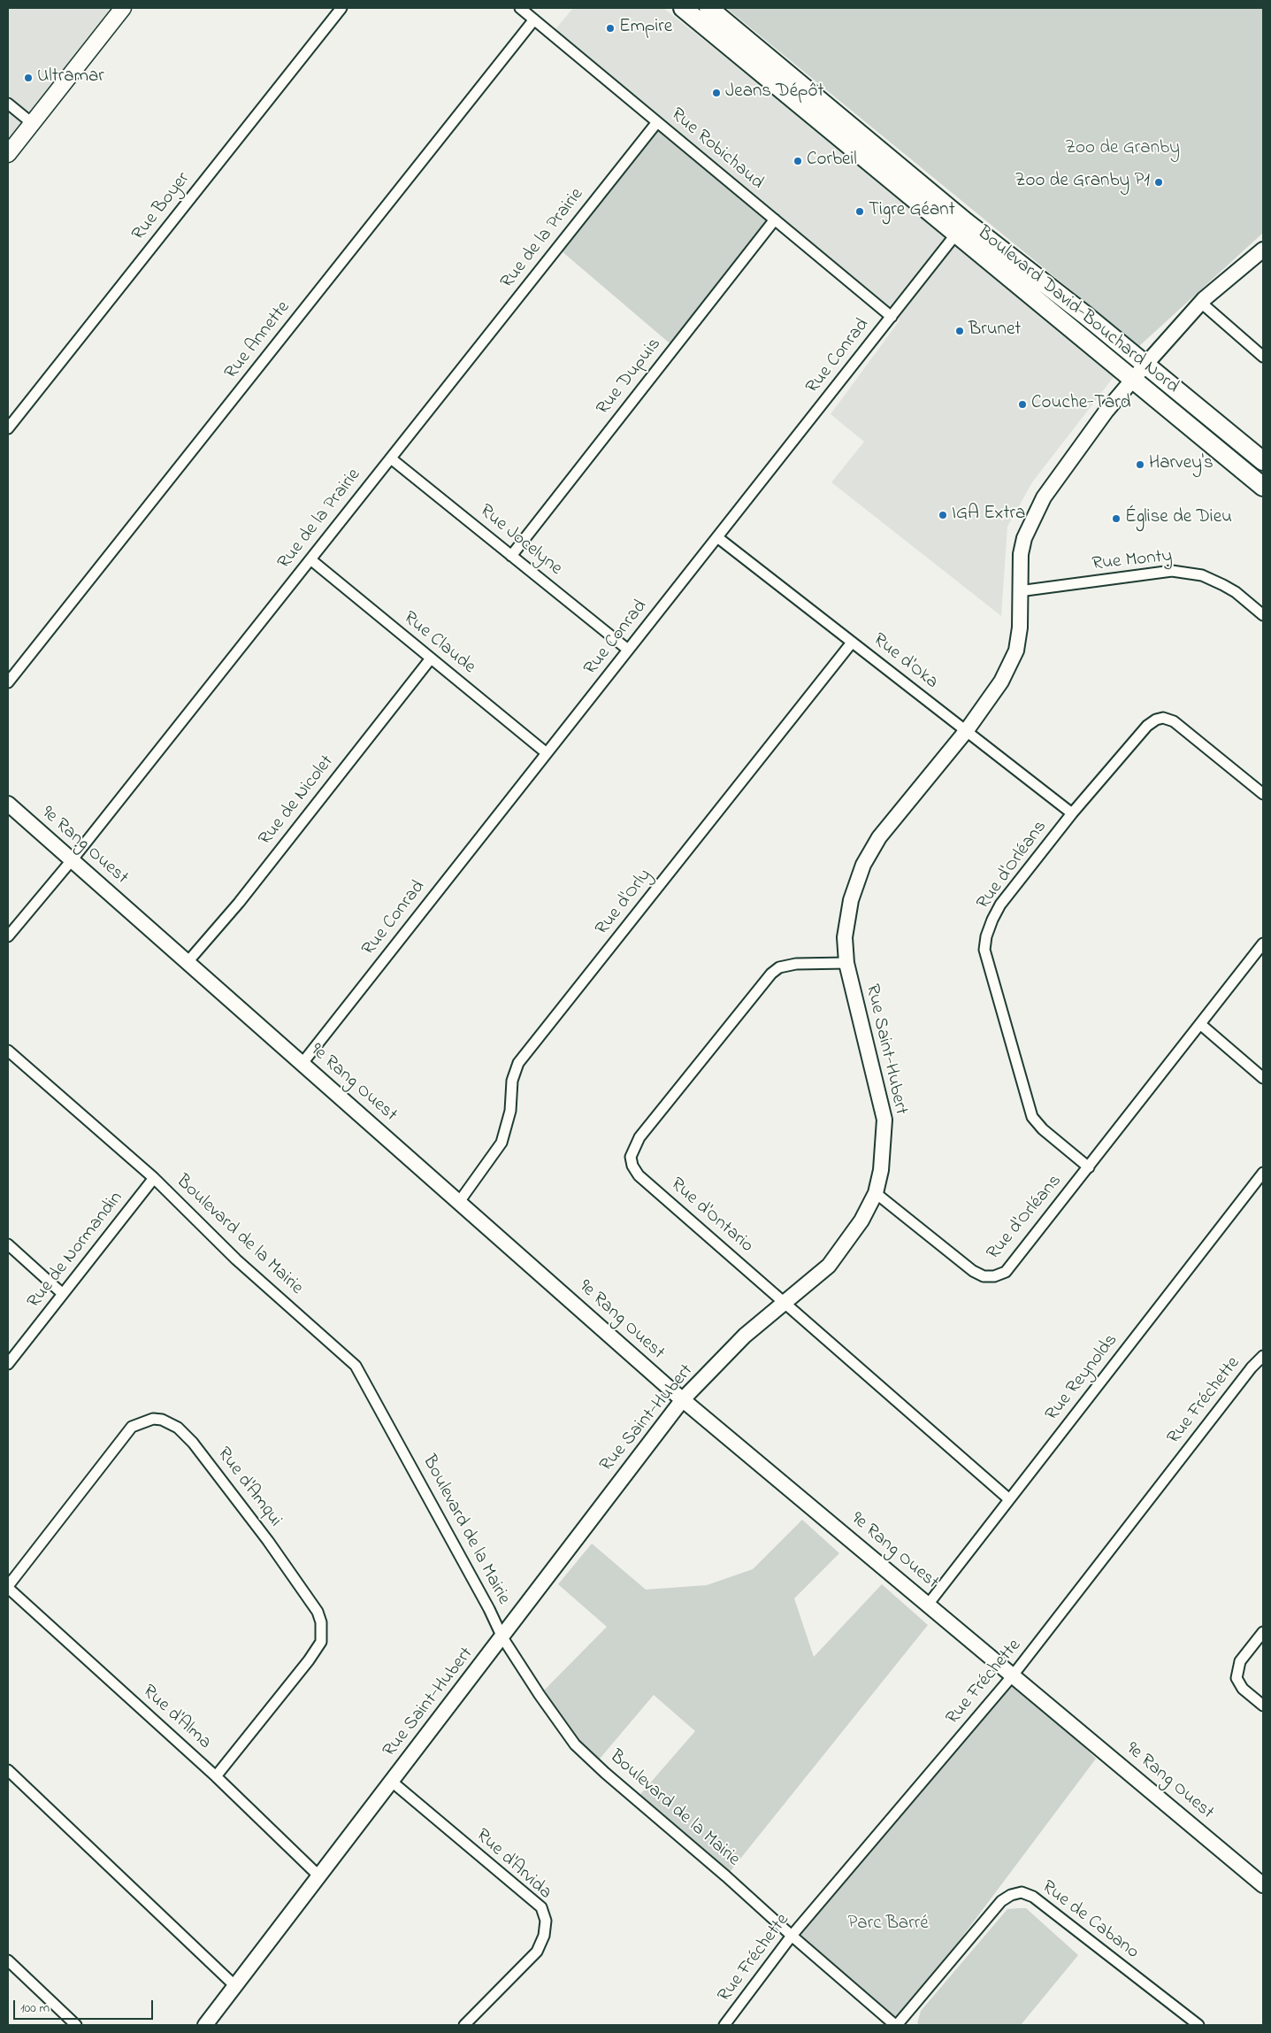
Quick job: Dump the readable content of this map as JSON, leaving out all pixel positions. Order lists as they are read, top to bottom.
{
  "streets": {
    "highway": ["Boulevard David-Bouchard Nord"],
    "street": [
      "Rue Robichaud",
      "Rue Boyer",
      "Rue de la Prairie",
      "Rue Annette",
      "Rue Conrad",
      "Rue Dupuis",
      "Rue Jocelyne",
      "Rue Monty",
      "Rue Claude",
      "Rue d'Oka",
      "Rue de Nicolet",
      "9e Rang Ouest",
      "Rue d'Orléans",
      "Rue d'Orly",
      "Rue Saint-Hubert",
      "Rue d'Ontario",
      "Boulevard de la Mairie",
      "Rue de Normandin",
      "Rue Reynolds",
      "Rue Fréchette",
      "Rue d'Amqui",
      "Rue d'Alma",
      "Rue d'Arvida",
      "Rue de Cabano"
    ]
  },
  "crossings": [
    ["Rue Robichaud", "Rue de la Prairie"],
    ["Rue Robichaud", "Rue Annette"],
    ["Rue Robichaud", "Rue Conrad"],
    ["Rue Robichaud", "Rue Dupuis"],
    ["Rue de la Prairie", "Rue Jocelyne"],
    ["Rue de la Prairie", "Rue Claude"],
    ["Rue de la Prairie", "9e Rang Ouest"],
    ["Boulevard David-Bouchard Nord", "Rue Conrad"],
    ["Boulevard David-Bouchard Nord", "Rue Saint-Hubert"],
    ["Rue Conrad", "Rue Jocelyne"],
    ["Rue Conrad", "Rue Claude"],
    ["Rue Conrad", "Rue d'Oka"],
    ["Rue Conrad", "9e Rang Ouest"],
    ["Rue Dupuis", "Rue Jocelyne"],
    ["Rue Monty", "Rue Saint-Hubert"],
    ["Rue Claude", "Rue de Nicolet"],
    ["Rue d'Oka", "Rue d'Orléans"],
    ["Rue d'Oka", "Rue d'Orly"],
    ["Rue d'Oka", "Rue Saint-Hubert"],
    ["Rue de Nicolet", "9e Rang Ouest"],
    ["9e Rang Ouest", "Rue d'Orly"],
    ["9e Rang Ouest", "Rue Saint-Hubert"],
    ["9e Rang Ouest", "Rue Reynolds"],
    ["9e Rang Ouest", "Rue Fréchette"],
    ["Rue d'Orléans", "Rue Saint-Hubert"],
    ["Rue Saint-Hubert", "Rue d'Ontario"],
    ["Rue Saint-Hubert", "Boulevard de la Mairie"],
    ["Rue Saint-Hubert", "Rue d'Alma"],
    ["Rue Saint-Hubert", "Rue d'Arvida"],
    ["Rue d'Ontario", "Rue Reynolds"],
    ["Boulevard de la Mairie", "Rue de Normandin"],
    ["Boulevard de la Mairie", "Rue Fréchette"],
    ["Boulevard de la Mairie", "Rue de Cabano"],
    ["Rue d'Amqui", "Rue d'Alma"]
  ],
  "parks": ["Zoo de Granby", "Parc Barré"],
  "places": [
    "Empire",
    "Ultramar",
    "Jeans Dépôt",
    "Corbeil",
    "Zoo de Granby P1",
    "Tigre Géant",
    "Brunet",
    "Couche-Tard",
    "Harvey's",
    "IGA Extra",
    "Église de Dieu"
  ],
  "scale_bar": "100 m"
}
